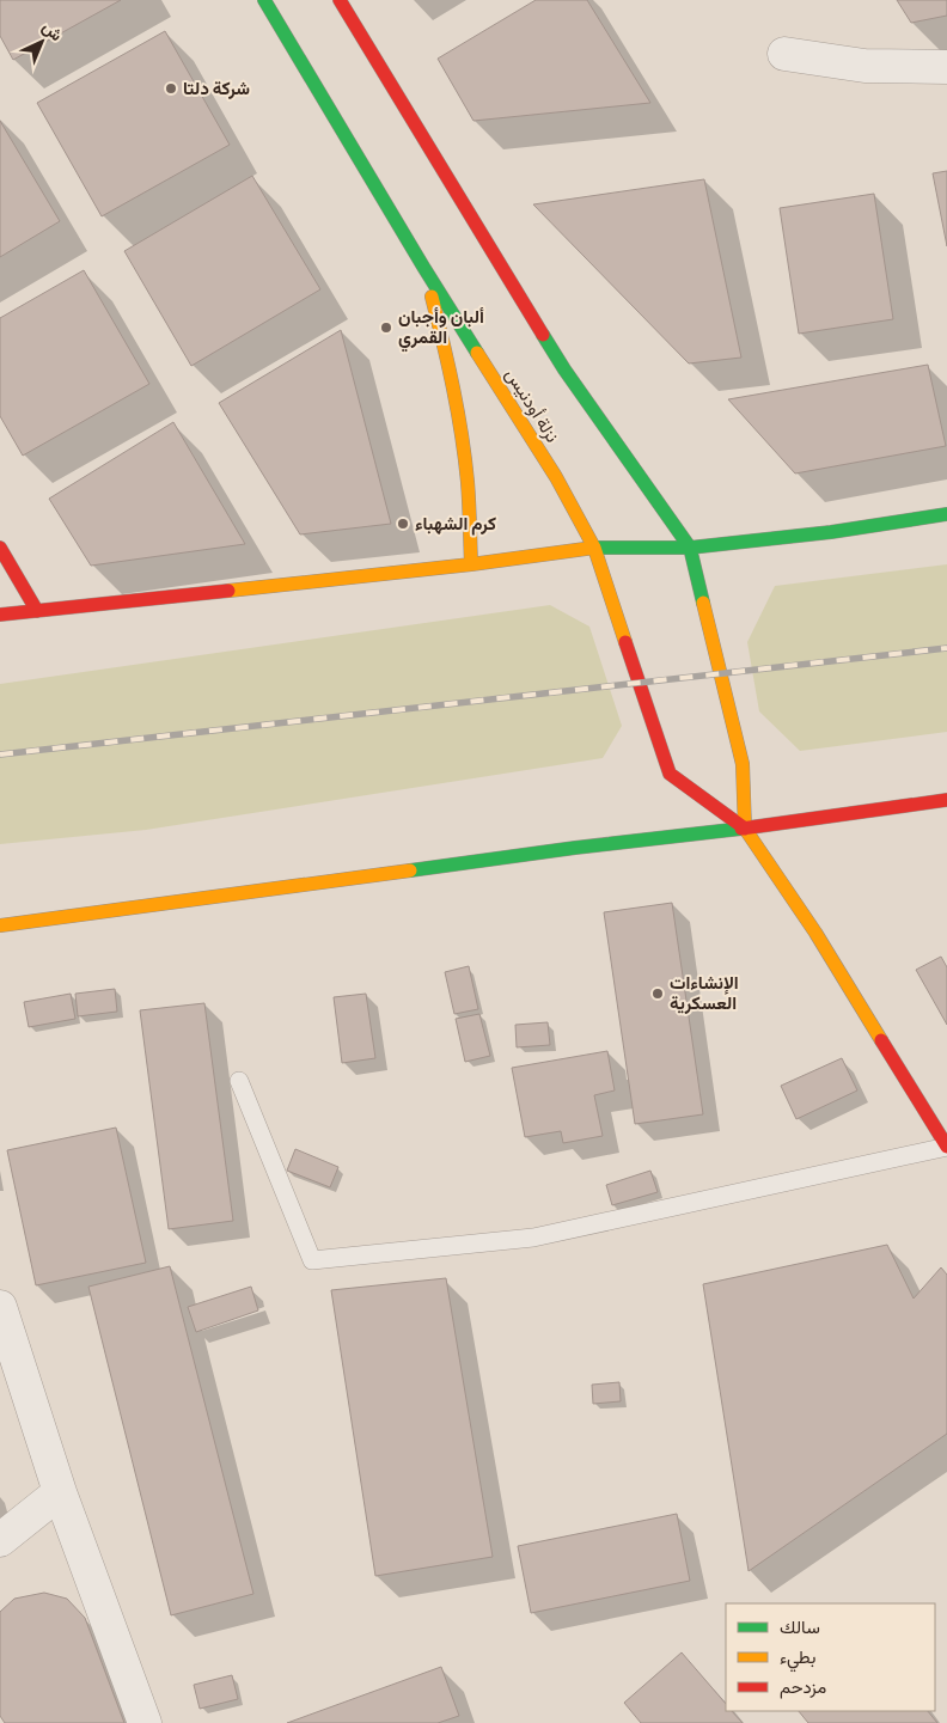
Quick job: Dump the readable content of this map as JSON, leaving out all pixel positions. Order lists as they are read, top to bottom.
{
  "streets": {
    "main road": ["نزلة أودنيس"]
  },
  "places": [
    "شركة دلتا",
    "ألبان وأجبان القمري",
    "كرم الشهباء",
    "الإنشاءات العسكرية"
  ],
  "legend": ["سالك", "بطيء", "مزدحم"],
  "north": "top right"
}
